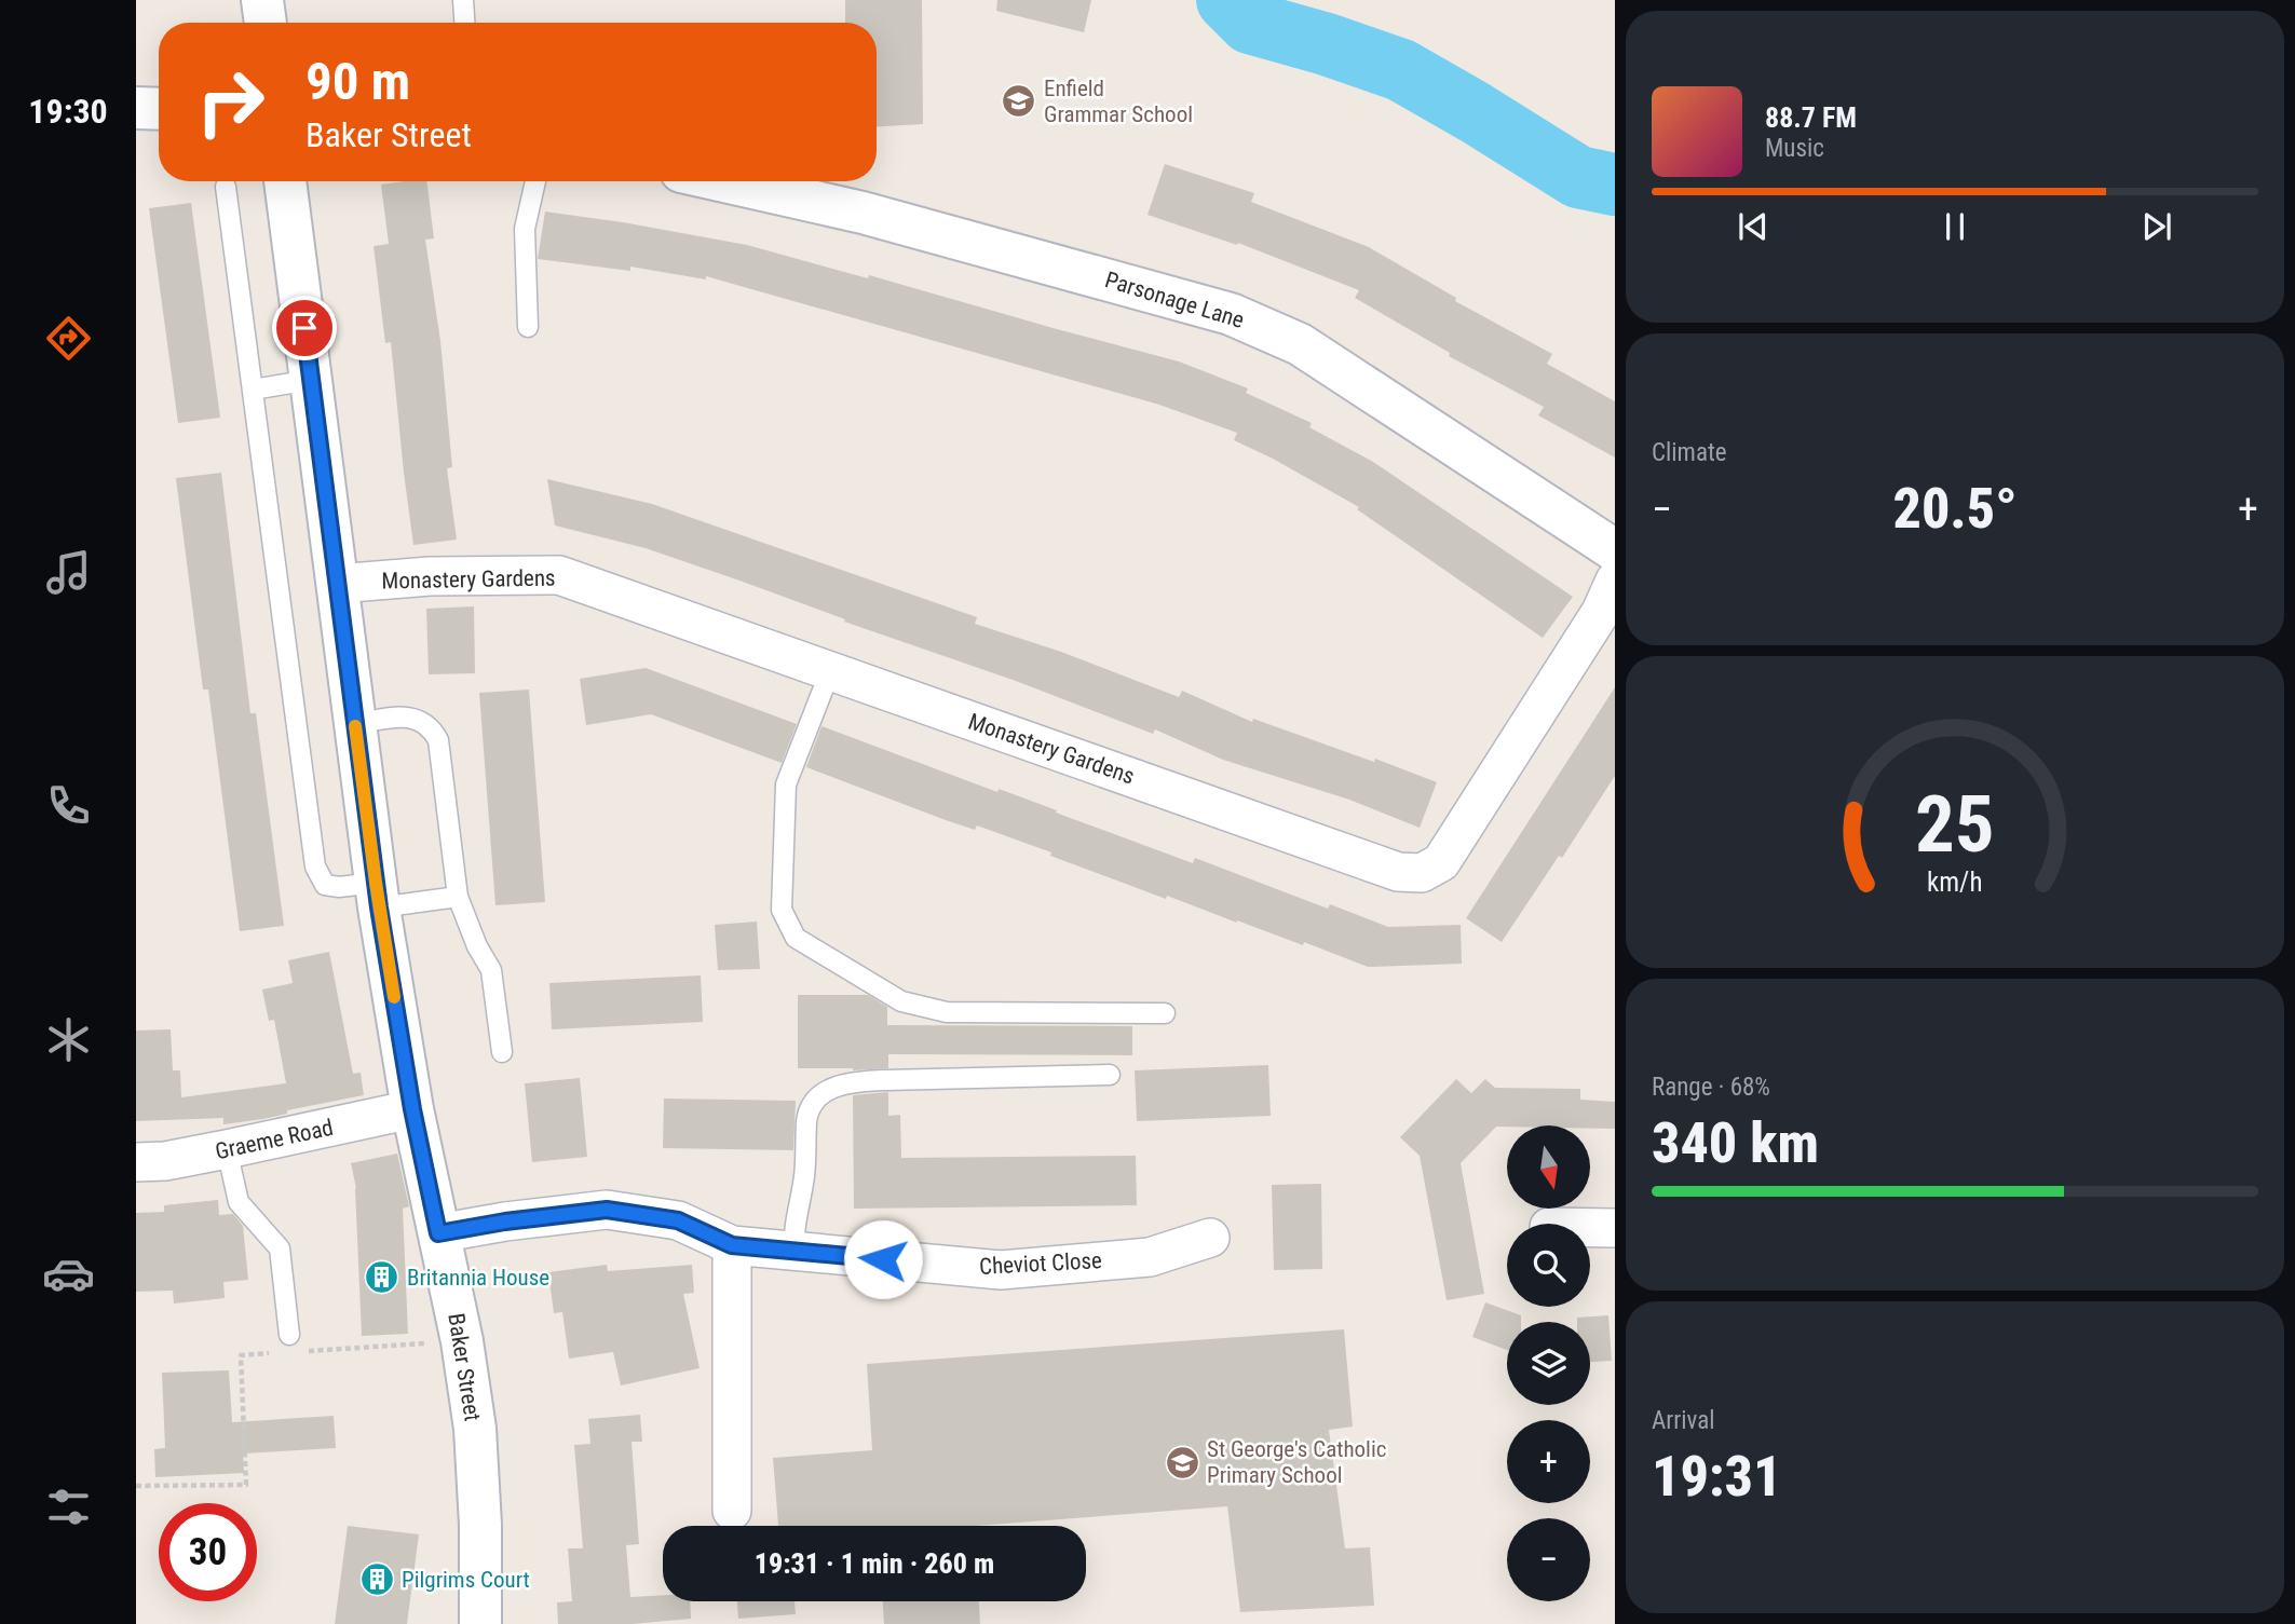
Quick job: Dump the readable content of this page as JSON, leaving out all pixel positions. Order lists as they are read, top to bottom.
{
  "streets": {
    "street": [
      "Parsonage Lane",
      "Monastery Gardens",
      "Graeme Road",
      "Cheviot Close",
      "Baker Street"
    ]
  },
  "crossings": [
    ["Monastery Gardens", "Baker Street"],
    ["Graeme Road", "Baker Street"],
    ["Cheviot Close", "Baker Street"]
  ],
  "places": {
    "school or university": ["Enfield Grammar School", "St George's Catholic Primary School"],
    "building": ["Britannia House", "Pilgrims Court"]
  },
  "north": "bottom",
  "page": {
    "tabs": "19:30",
    "turn": ["90 m", "Baker Street"],
    "song": ["88.7 FM", "Music"],
    "tile": [
      "Climate",
      ["Range · 68%", "340 km"],
      ["Arrival", "19:31"]
    ],
    "heat": ["−", "20.5°", "+"],
    "map_buttons": ["+", "−"],
    "limit": "30",
    "trip": "19:31 · 1 min · 260 m",
    "gauge": ["25", "km/h"]
  }
}
